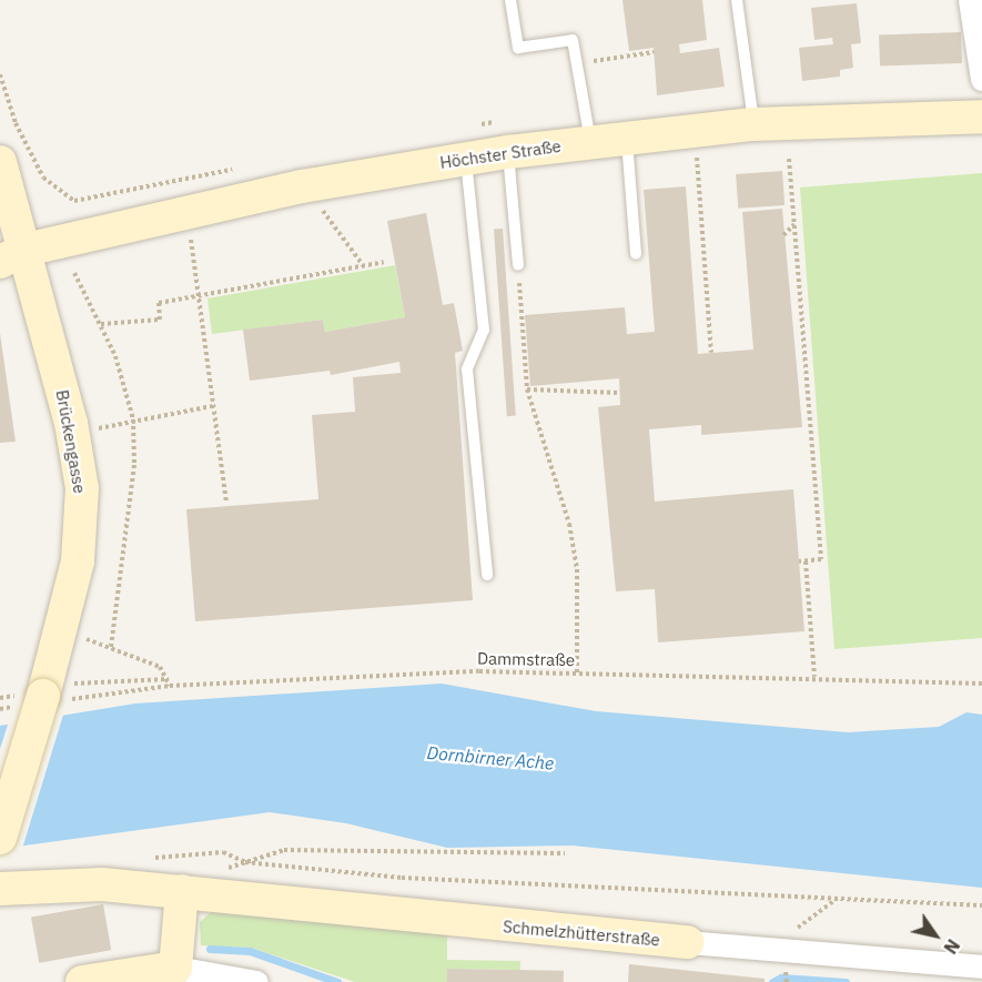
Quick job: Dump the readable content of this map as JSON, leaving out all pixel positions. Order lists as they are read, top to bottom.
{
  "streets": {
    "street": ["Höchster Straße", "Brückengasse", "Schmelzhütterstraße"],
    "path": ["Dammstraße"]
  },
  "crossings": [
    ["Höchster Straße", "Brückengasse"],
    ["Brückengasse", "Dammstraße"]
  ],
  "water": ["Dornbirner Ache"],
  "north": "bottom right"
}
